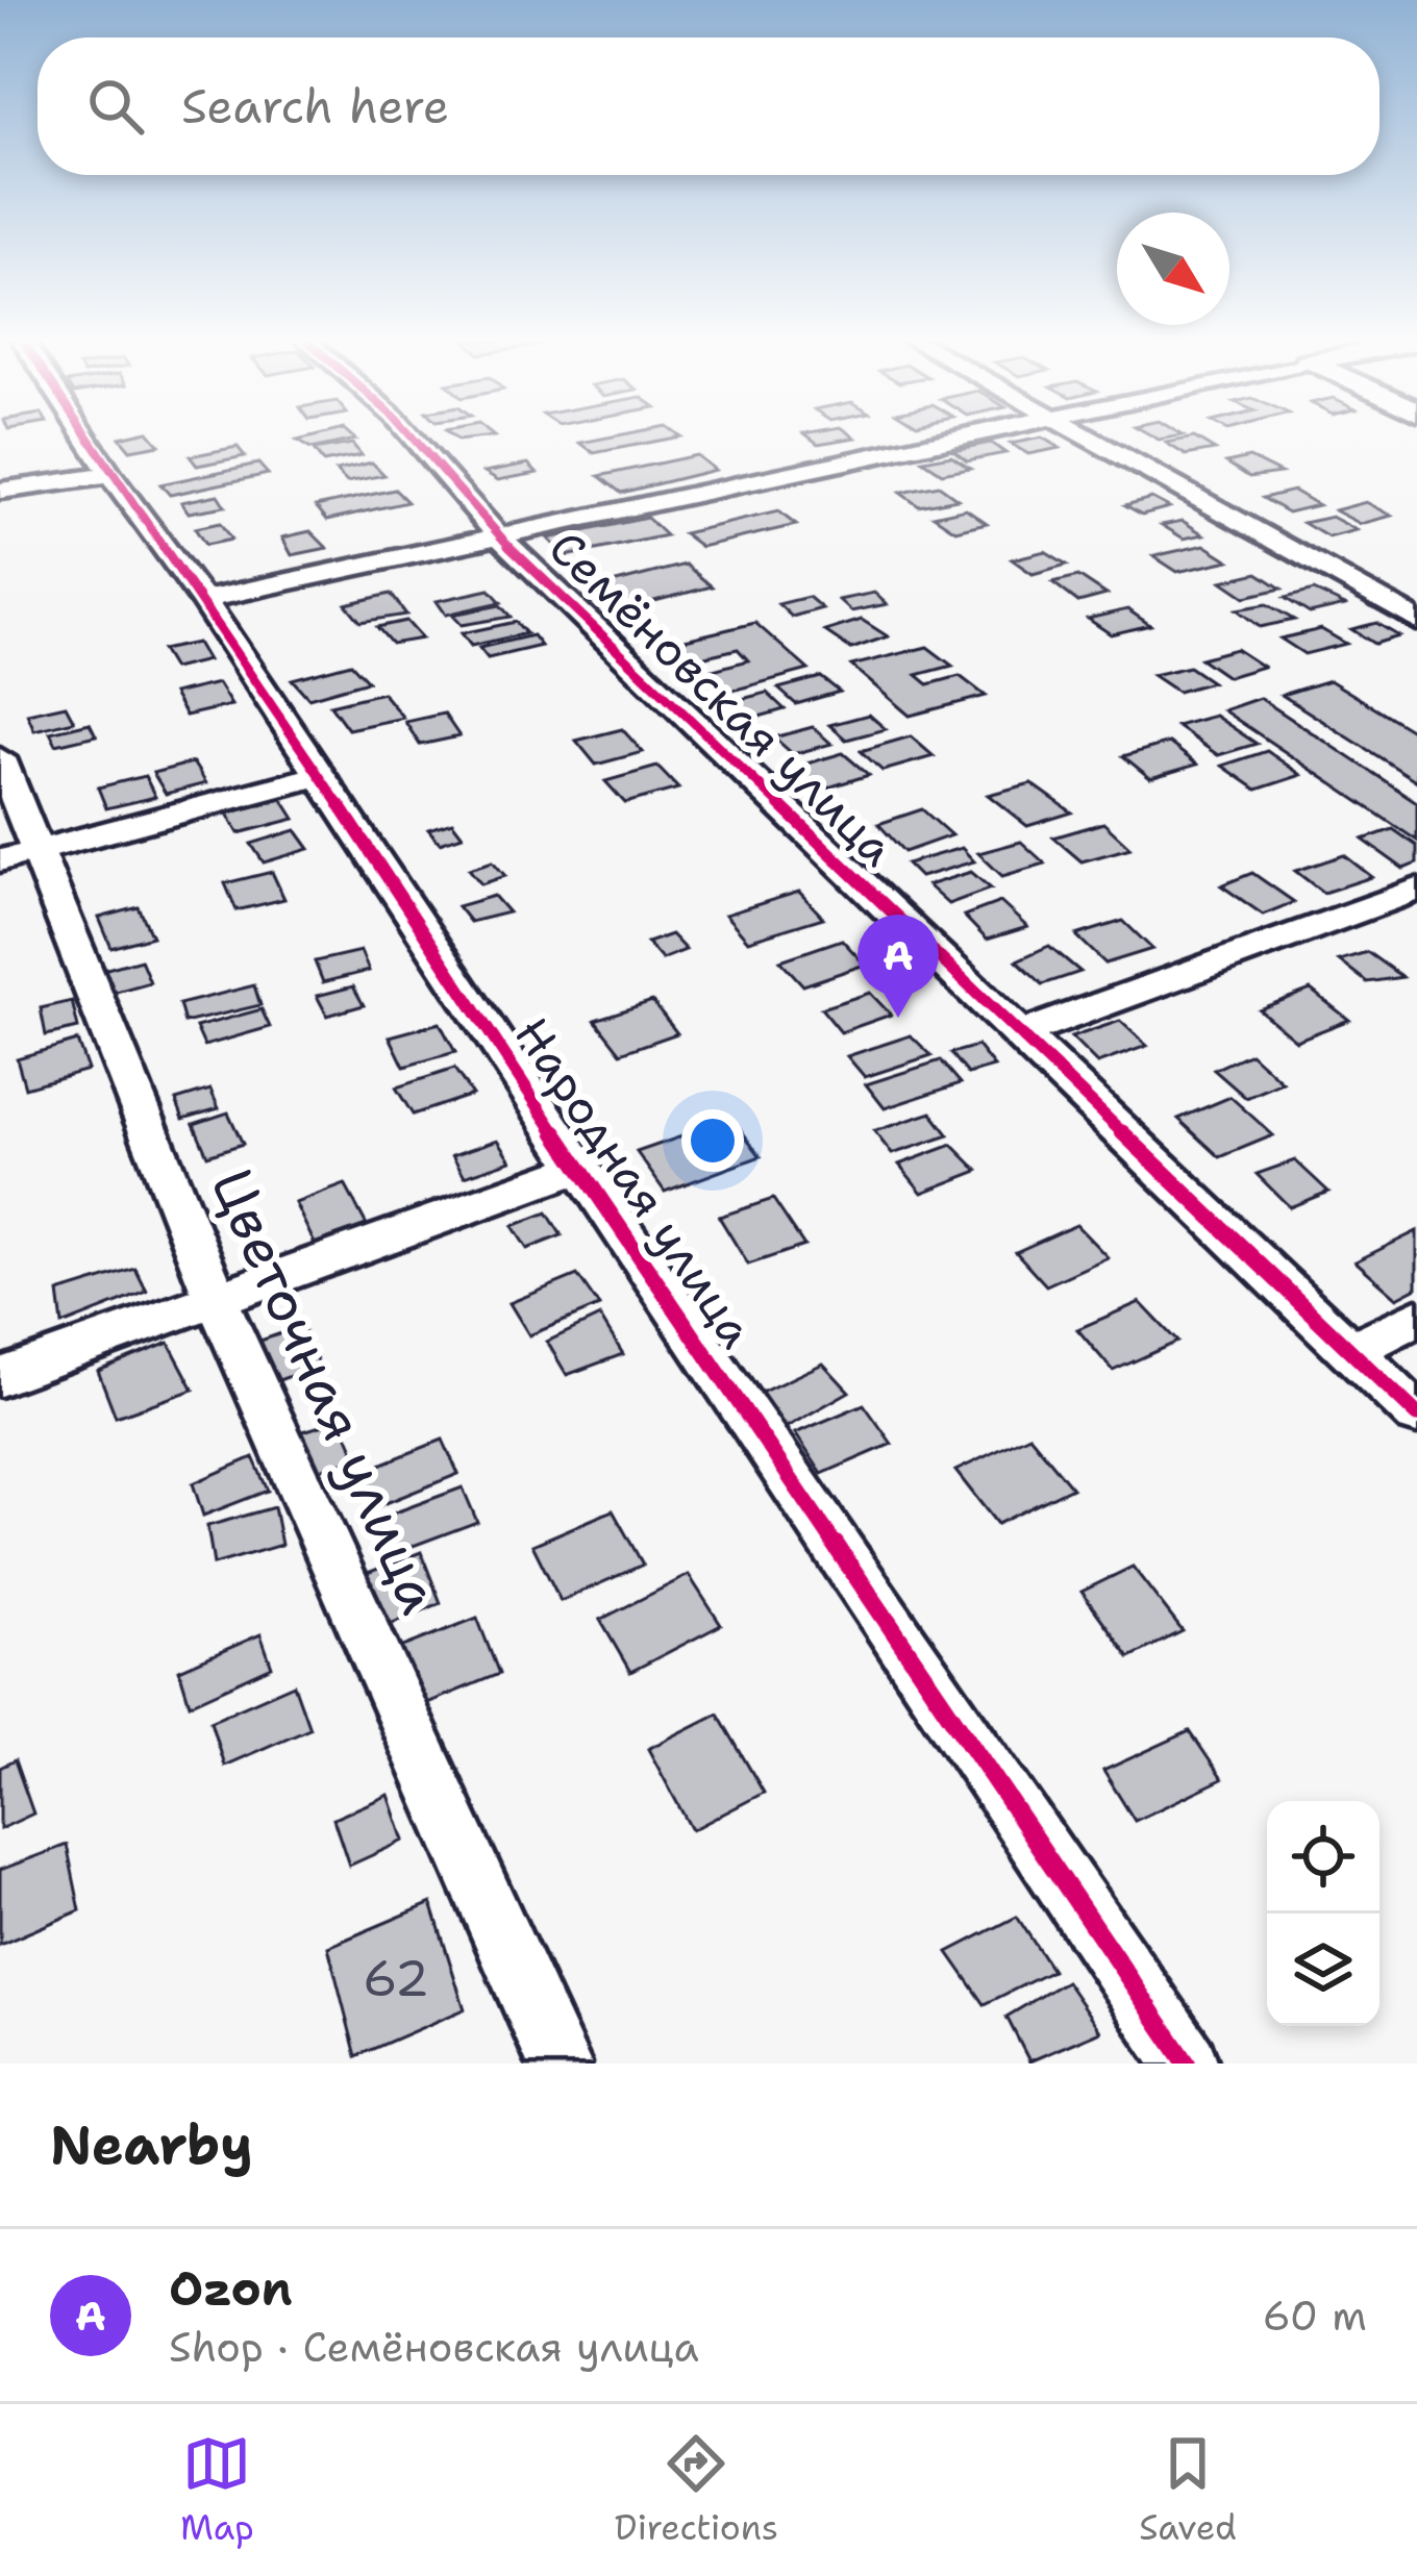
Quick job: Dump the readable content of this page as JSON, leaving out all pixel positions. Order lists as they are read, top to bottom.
{
  "streets": {
    "street": ["Семёновская улица", "Народная улица", "Цветочная улица"]
  },
  "house_numbers": ["62"],
  "north": "bottom right",
  "page": {
    "search": "Search here",
    "pins": "A",
    "heading": "Nearby",
    "list": [
      {
        "mark": "A",
        "name": "Ozon",
        "note": "Shop · Семёновская улица",
        "value": "60 m"
      }
    ],
    "nav": ["Map", "Directions", "Saved"]
  }
}
